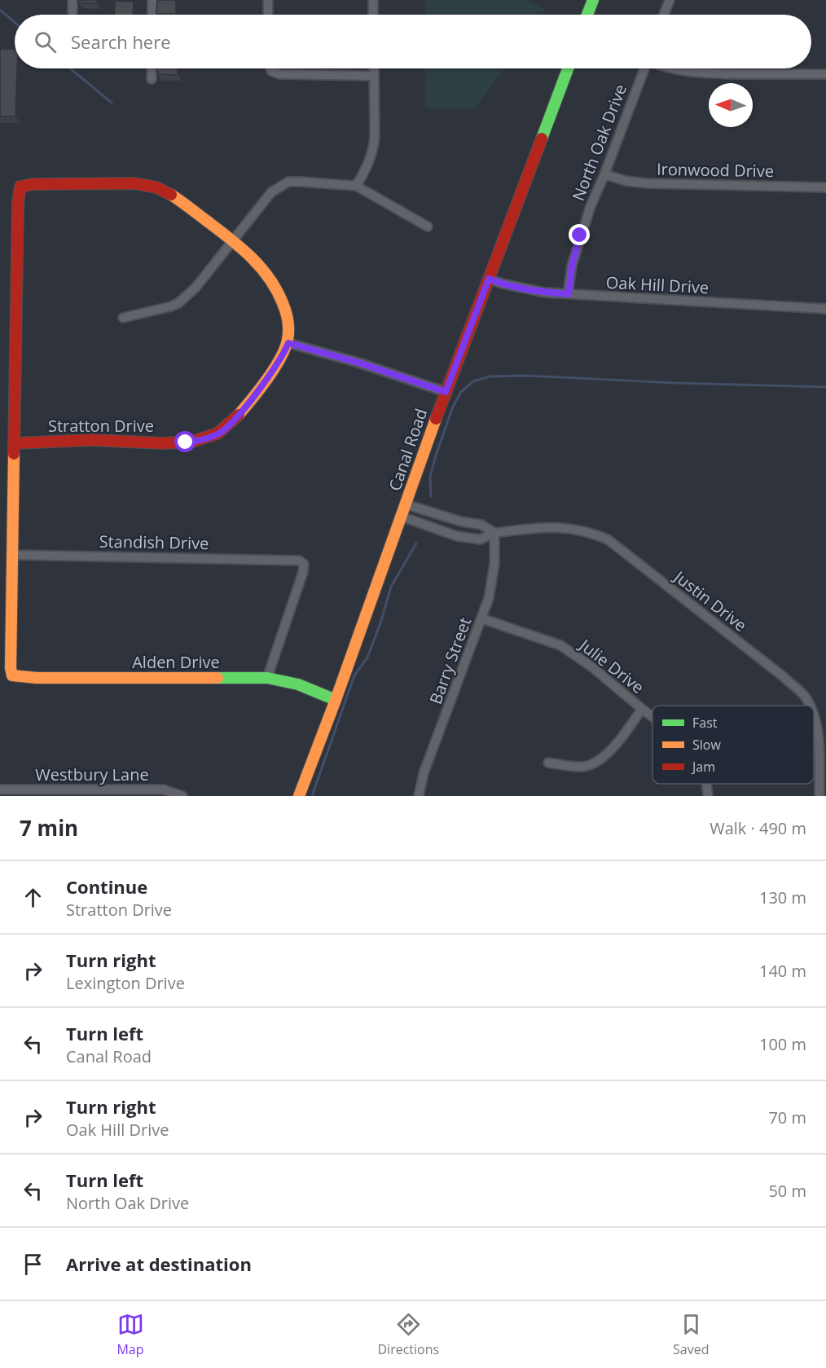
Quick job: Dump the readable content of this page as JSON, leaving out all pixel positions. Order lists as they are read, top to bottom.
{
  "streets": {
    "street": [
      "North Oak Drive",
      "Ironwood Drive",
      "Oak Hill Drive",
      "Stratton Drive",
      "Canal Road",
      "Standish Drive",
      "Justin Drive",
      "Barry Street",
      "Alden Drive",
      "Julie Drive",
      "Westbury Lane"
    ]
  },
  "crossings": [
    ["North Oak Drive", "Ironwood Drive"],
    ["North Oak Drive", "Oak Hill Drive"],
    ["Oak Hill Drive", "Canal Road"],
    ["Canal Road", "Justin Drive"],
    ["Canal Road", "Alden Drive"],
    ["Standish Drive", "Alden Drive"],
    ["Justin Drive", "Barry Street"],
    ["Barry Street", "Julie Drive"]
  ],
  "legend": ["Fast", "Slow", "Jam"],
  "north": "left",
  "page": {
    "search": "Search here",
    "heading": ["7 min", "Walk · 490 m"],
    "list": [
      ["Continue", "Stratton Drive", "130 m"],
      ["Turn right", "Lexington Drive", "140 m"],
      ["Turn left", "Canal Road", "100 m"],
      ["Turn right", "Oak Hill Drive", "70 m"],
      ["Turn left", "North Oak Drive", "50 m"],
      "Arrive at destination"
    ],
    "nav": ["Map", "Directions", "Saved"]
  }
}
